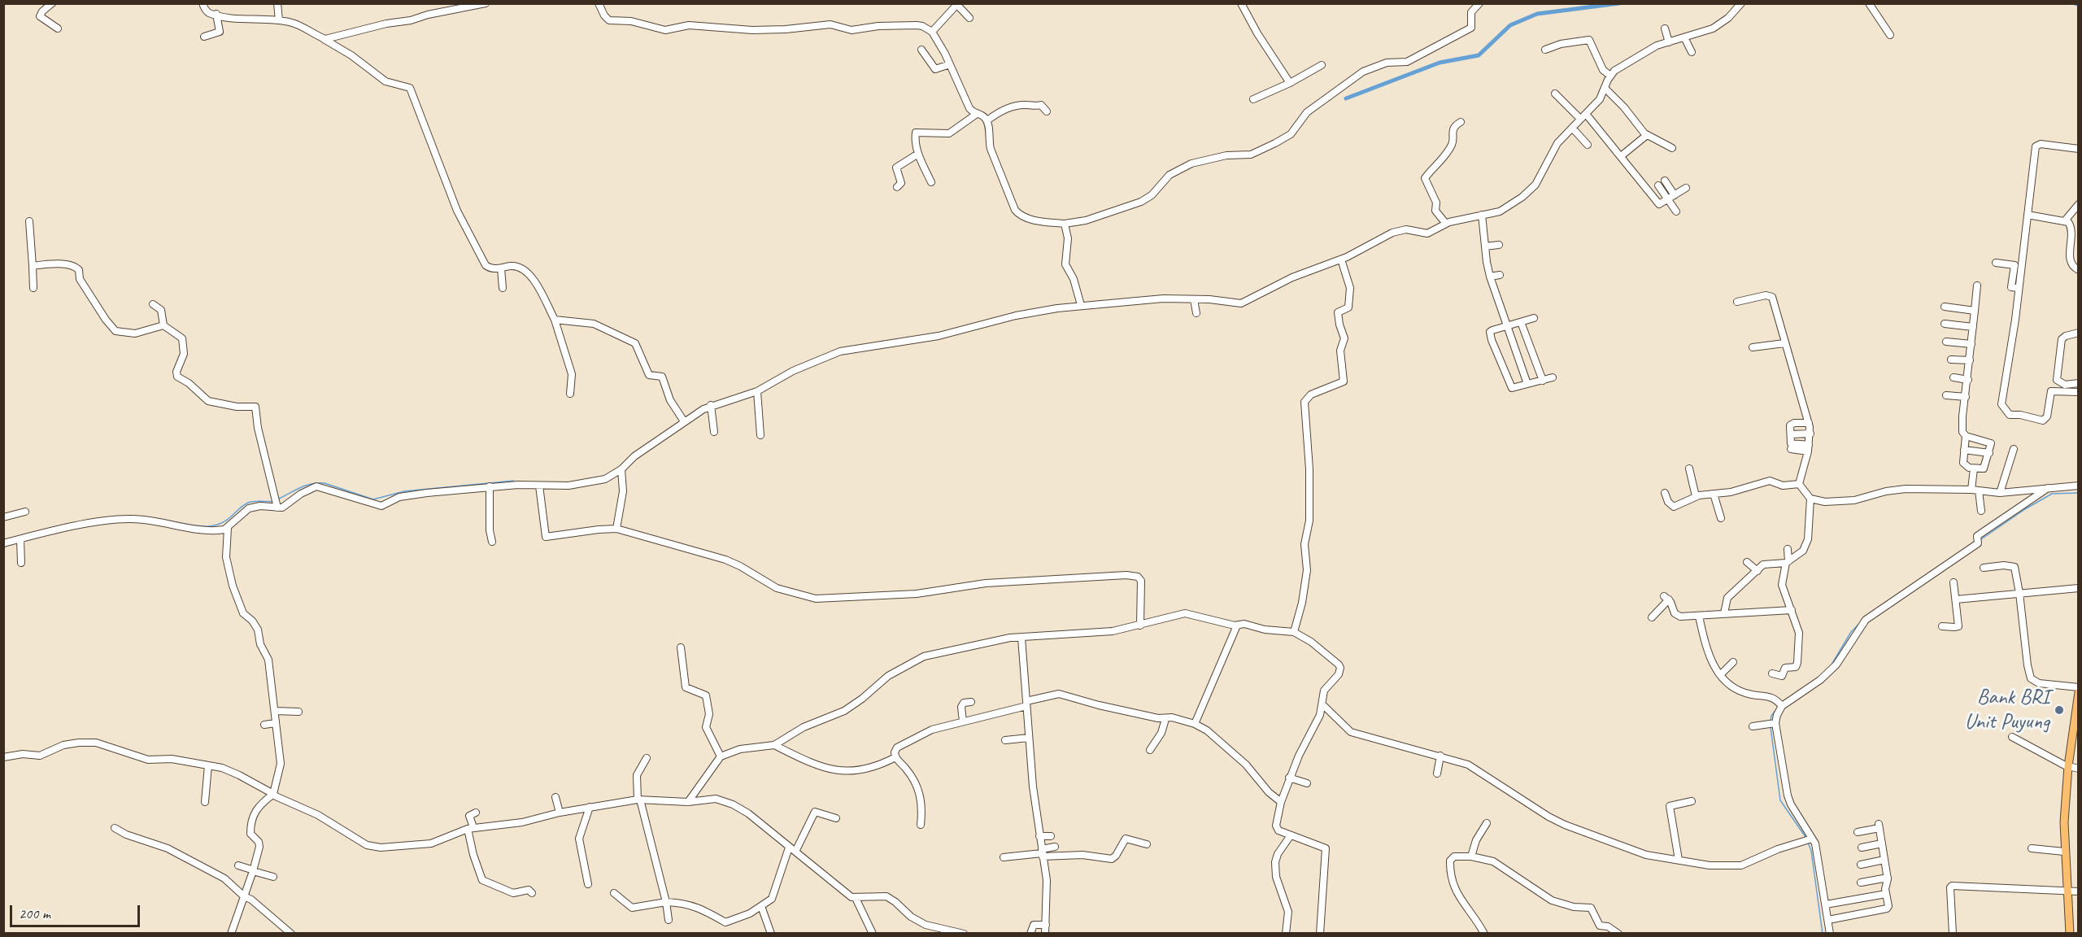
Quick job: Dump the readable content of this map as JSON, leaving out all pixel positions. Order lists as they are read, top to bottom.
{
  "places": ["Bank BRI Unit Puyung"],
  "scale_bar": "200 m"
}
